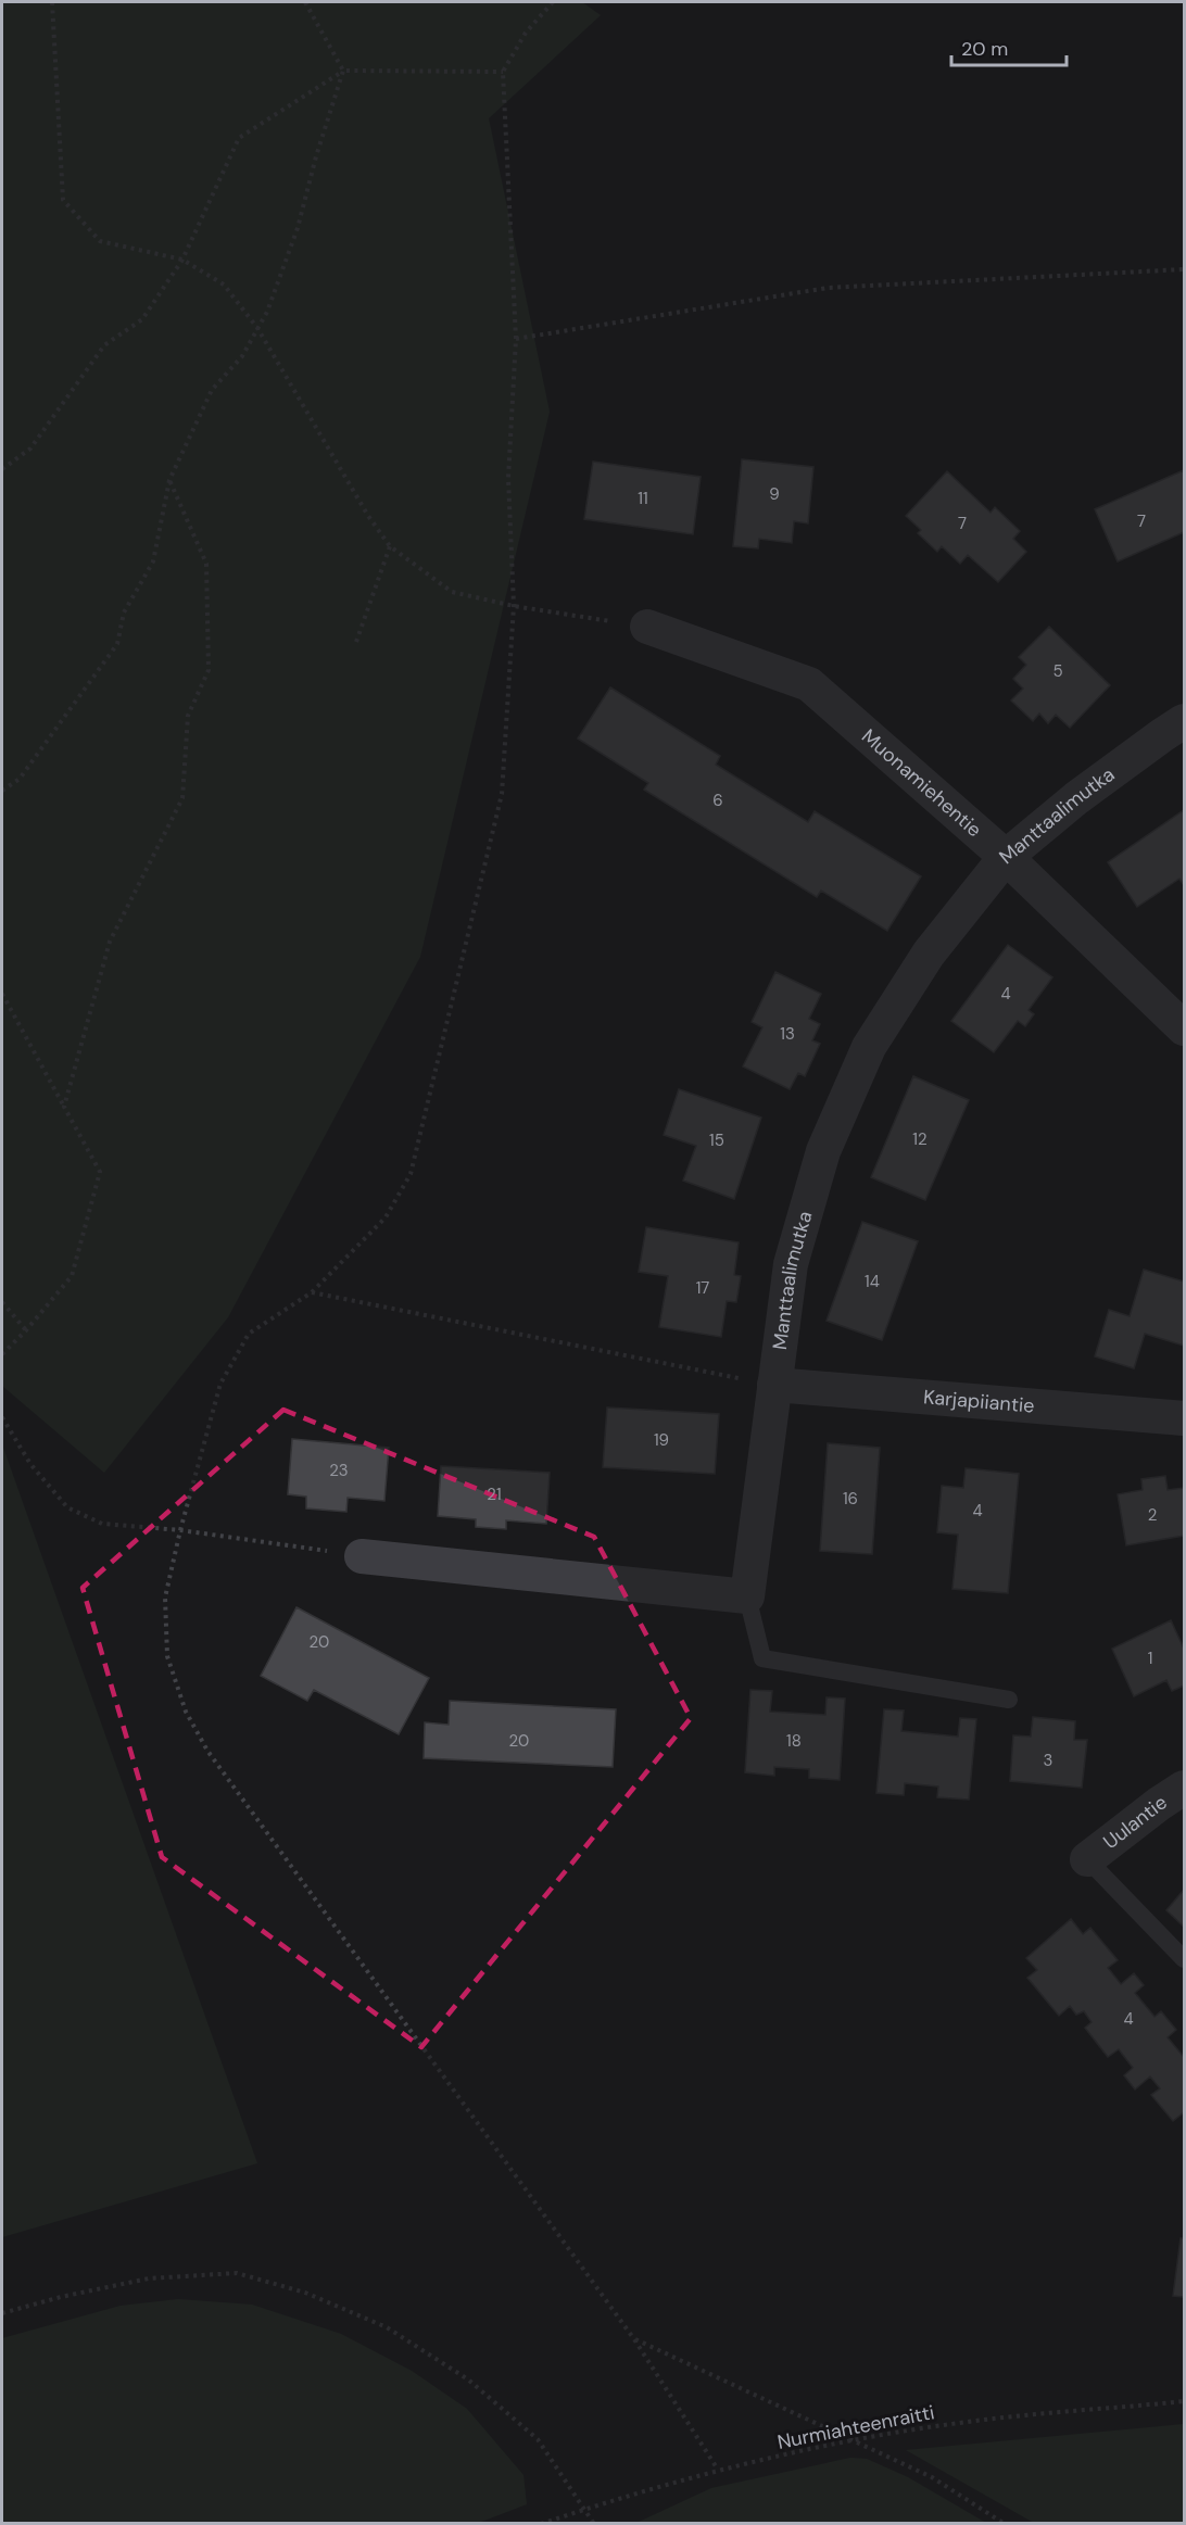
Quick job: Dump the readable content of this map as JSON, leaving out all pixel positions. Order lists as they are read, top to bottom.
{
  "streets": {
    "street": [
      "Muonamiehentie",
      "Manttaalimutka",
      "Karjapiiantie",
      "Uulantie"
    ],
    "path": ["Nurmiahteenraitti"]
  },
  "crossings": [
    ["Muonamiehentie", "Manttaalimutka"],
    ["Manttaalimutka", "Karjapiiantie"]
  ],
  "house_numbers": [
    "9",
    "11",
    "7",
    "7",
    "5",
    "6",
    "4",
    "13",
    "12",
    "15",
    "14",
    "17",
    "19",
    "23",
    "21",
    "16",
    "4",
    "2",
    "20",
    "1",
    "20",
    "18",
    "3",
    "4"
  ],
  "scale_bar": "20 m"
}
